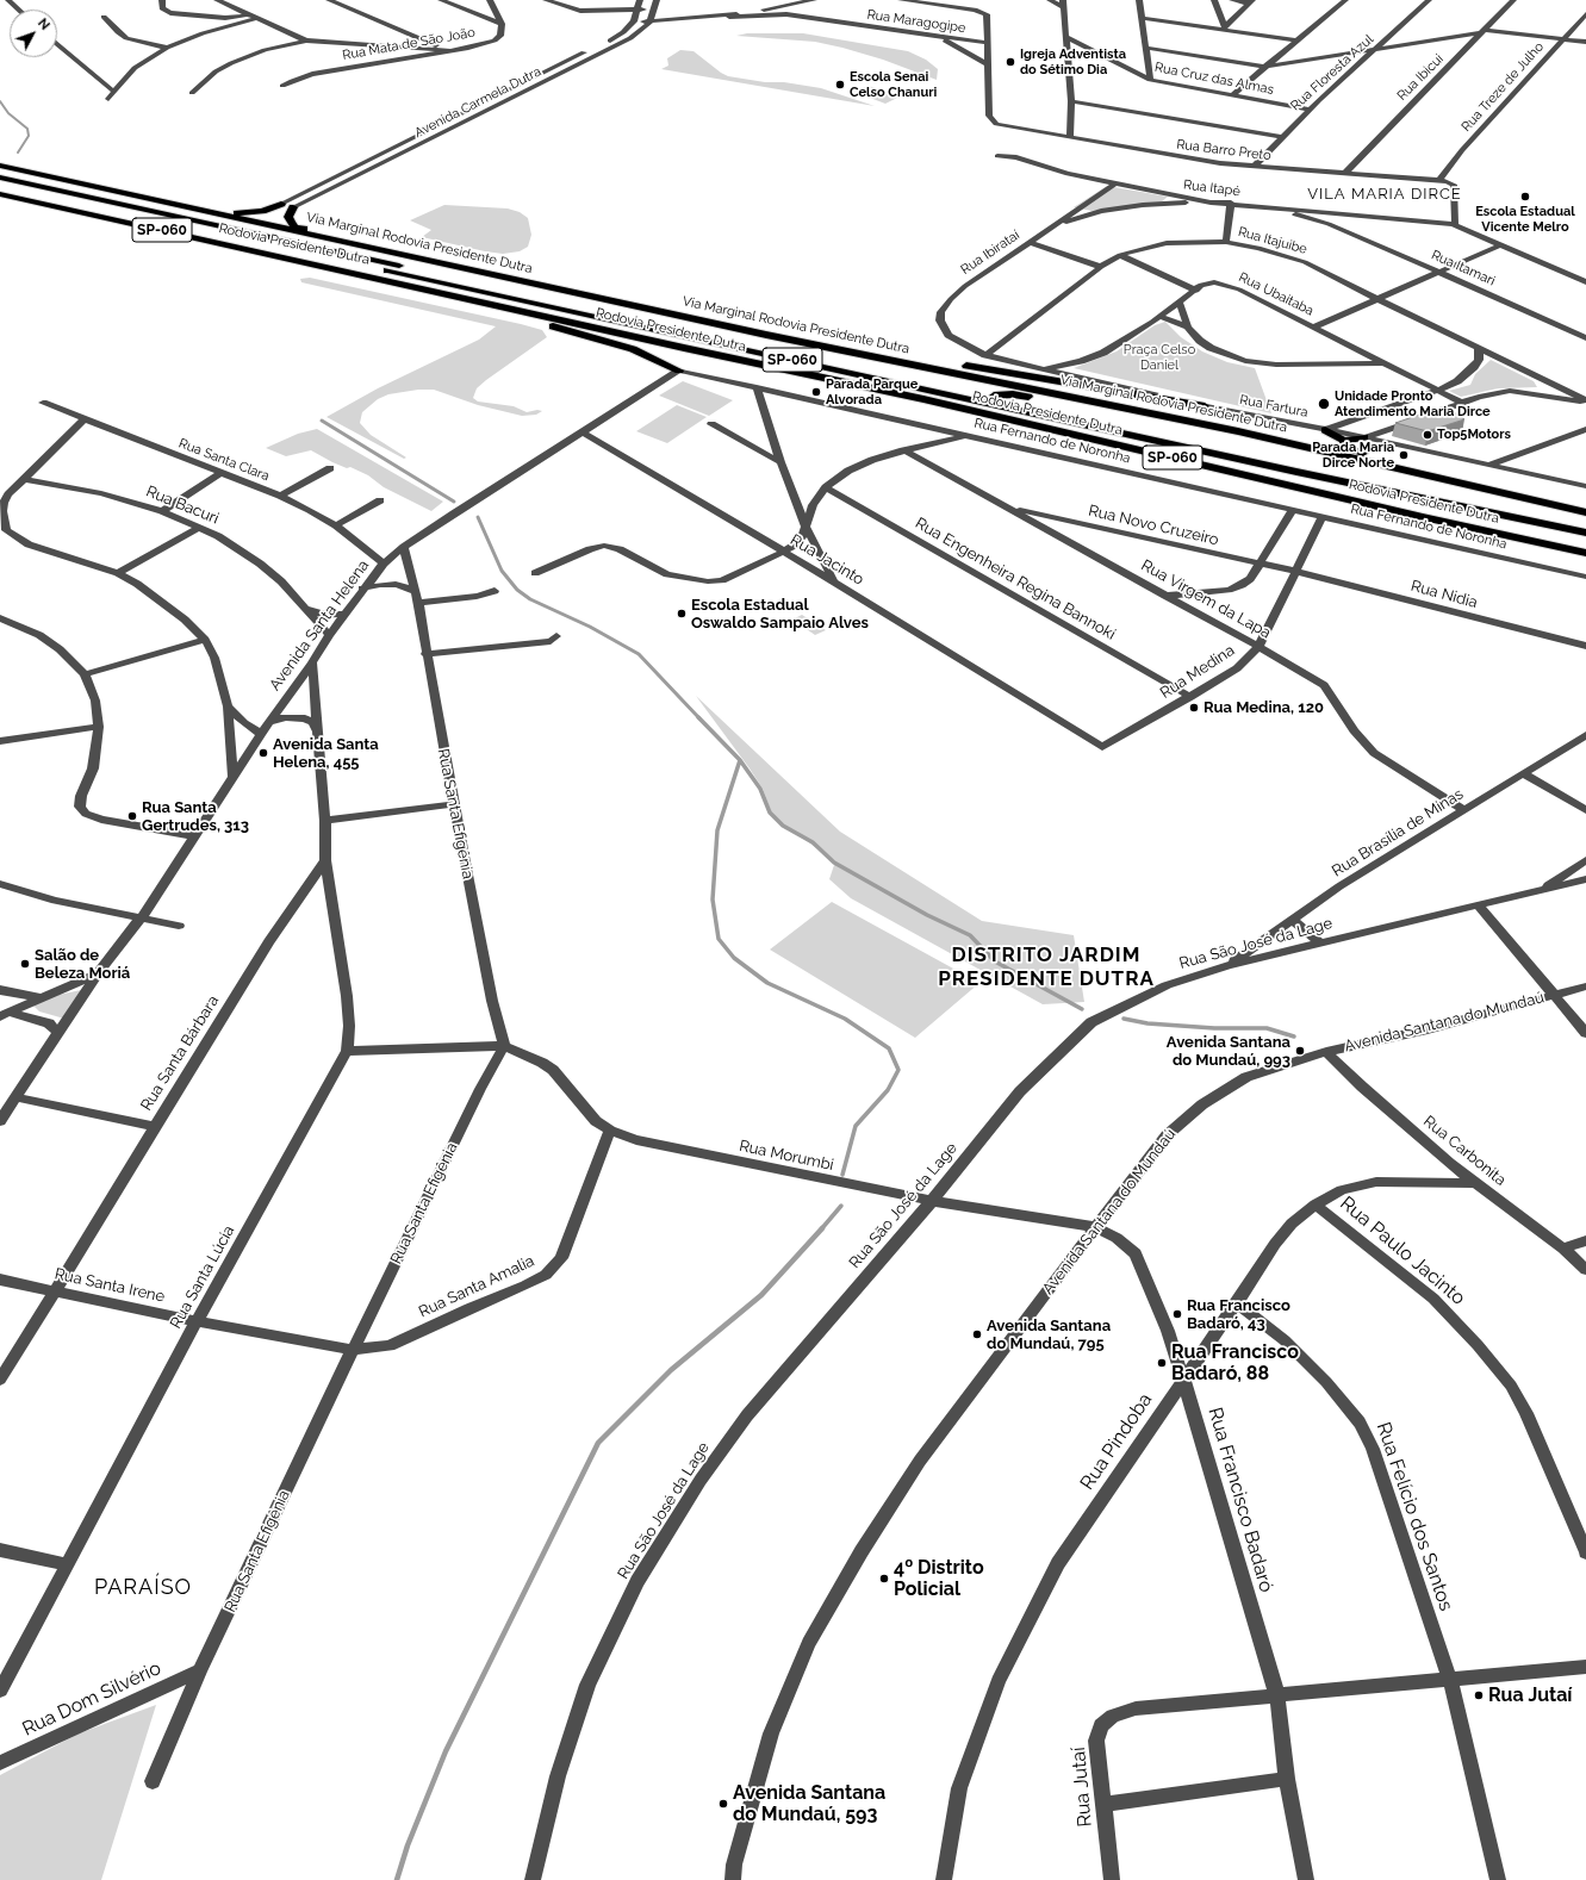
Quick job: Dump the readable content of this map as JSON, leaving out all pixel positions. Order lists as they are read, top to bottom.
{
  "streets": {
    "highway": ["SP-060", "Via Marginal Rodovia Presidente Dutra", "Rodovia Presidente Dutra"],
    "street": [
      "Rua Maragogipe",
      "Rua Mata de São João",
      "Rua Floresta Azul",
      "Rua Ibicui",
      "Rua Cruz das Almas",
      "Rua Treze de Julho",
      "Avenida Carmela Dutra",
      "Rua Barro Preto",
      "Rua Itapé",
      "Rua Itajuibe",
      "Rua Ibirataí",
      "Rua Itamari",
      "Rua Ubaitaba",
      "Rua Fartura",
      "Rua Fernando de Noronha",
      "Rua Santa Clara",
      "Rua Bacuri",
      "Rua Novo Cruzeiro",
      "Rua Jacinto",
      "Rua Engenheira Regina Bannoki",
      "Rua Nidia",
      "Rua Virgem da Lapa",
      "Avenida Santa Helena",
      "Rua Medina",
      "Rua Santa Efigênia",
      "Rua Brasília de Minas",
      "Rua São José da Lage",
      "Avenida Santana do Mundaú",
      "Rua Santa Bárbara",
      "Rua Carbonita",
      "Rua Morumbi",
      "Rua Paulo Jacinto",
      "Rua Santa Lúcia",
      "Rua Santa Irene",
      "Rua Santa Amalia",
      "Rua Pindoba",
      "Rua Francisco Badaró",
      "Rua Felício dos Santos",
      "Rua Dom Silvério",
      "Rua Jutaí"
    ]
  },
  "crossings": [
    ["Rua Floresta Azul", "Rua Cruz das Almas"],
    ["Rua Floresta Azul", "Rua Barro Preto"],
    ["Rua Ibicui", "Rua Barro Preto"],
    ["Rua Treze de Julho", "Rua Barro Preto"],
    ["Rua Itapé", "Rua Ibirataí"],
    ["Rua Itapé", "Rua Itamari"],
    ["Rua Itajuibe", "Rua Ibirataí"],
    ["Rua Itajuibe", "Rua Fartura"],
    ["Rua Ibirataí", "Rua Fartura"],
    ["Rua Ubaitaba", "Rua Fartura"],
    ["Rua Fernando de Noronha", "Avenida Santa Helena"],
    ["Rua Fernando de Noronha", "Rua Medina"],
    ["Rua Santa Clara", "Avenida Santa Helena"],
    ["Rua Bacuri", "Avenida Santa Helena"],
    ["Rua Novo Cruzeiro", "Rua Nidia"],
    ["Rua Novo Cruzeiro", "Rua Virgem da Lapa"],
    ["Rua Novo Cruzeiro", "Rua Medina"],
    ["Rua Jacinto", "Avenida Santa Helena"],
    ["Rua Jacinto", "Rua Medina"],
    ["Rua Engenheira Regina Bannoki", "Rua Medina"],
    ["Rua Nidia", "Rua Medina"],
    ["Rua Virgem da Lapa", "Rua Medina"],
    ["Rua Virgem da Lapa", "Rua Brasília de Minas"],
    ["Avenida Santa Helena", "Rua Santa Efigênia"],
    ["Rua Santa Efigênia", "Rua Morumbi"],
    ["Rua Santa Efigênia", "Rua Santa Irene"],
    ["Rua Santa Efigênia", "Rua Santa Amalia"],
    ["Rua Santa Efigênia", "Rua Dom Silvério"],
    ["Rua Brasília de Minas", "Rua São José da Lage"],
    ["Rua São José da Lage", "Rua Morumbi"],
    ["Avenida Santana do Mundaú", "Rua Carbonita"],
    ["Avenida Santana do Mundaú", "Rua Morumbi"],
    ["Avenida Santana do Mundaú", "Rua Francisco Badaró"],
    ["Rua Santa Bárbara", "Rua Santa Lúcia"],
    ["Rua Santa Bárbara", "Rua Santa Irene"],
    ["Rua Carbonita", "Rua Pindoba"],
    ["Rua Morumbi", "Rua Santa Amalia"],
    ["Rua Morumbi", "Rua Francisco Badaró"],
    ["Rua Paulo Jacinto", "Rua Pindoba"],
    ["Rua Santa Lúcia", "Rua Santa Irene"],
    ["Rua Santa Irene", "Rua Santa Amalia"],
    ["Rua Pindoba", "Rua Francisco Badaró"],
    ["Rua Pindoba", "Rua Felício dos Santos"],
    ["Rua Francisco Badaró", "Rua Jutaí"],
    ["Rua Felício dos Santos", "Rua Jutaí"]
  ],
  "districts": ["VILA MARIA DIRCE", "DISTRITO JARDIM PRESIDENTE DUTRA", "PARAÍSO"],
  "parks": ["Praça Celso Daniel"],
  "places": [
    "Igreja Adventista do Sétimo Dia",
    "Escola Senai Celso Chanuri",
    "Escola Estadual Vicente Melro",
    "Parada Parque Alvorada",
    "Unidade Pronto Atendimento Maria Dirce",
    "Top5Motors",
    "Parada Maria Dirce Norte",
    "Escola Estadual Oswaldo Sampaio Alves",
    "Rua Medina, 120",
    "Avenida Santa Helena, 455",
    "Rua Santa Gertrudes, 313",
    "Salão de Beleza Moriá",
    "Avenida Santana do Mundaú, 993",
    "Rua Francisco Badaró, 43",
    "Avenida Santana do Mundaú, 795",
    "Rua Francisco Badaró, 88",
    "4º Distrito Policial",
    "Rua Jutaí",
    "Avenida Santana do Mundaú, 593"
  ],
  "north": "top right"
}
